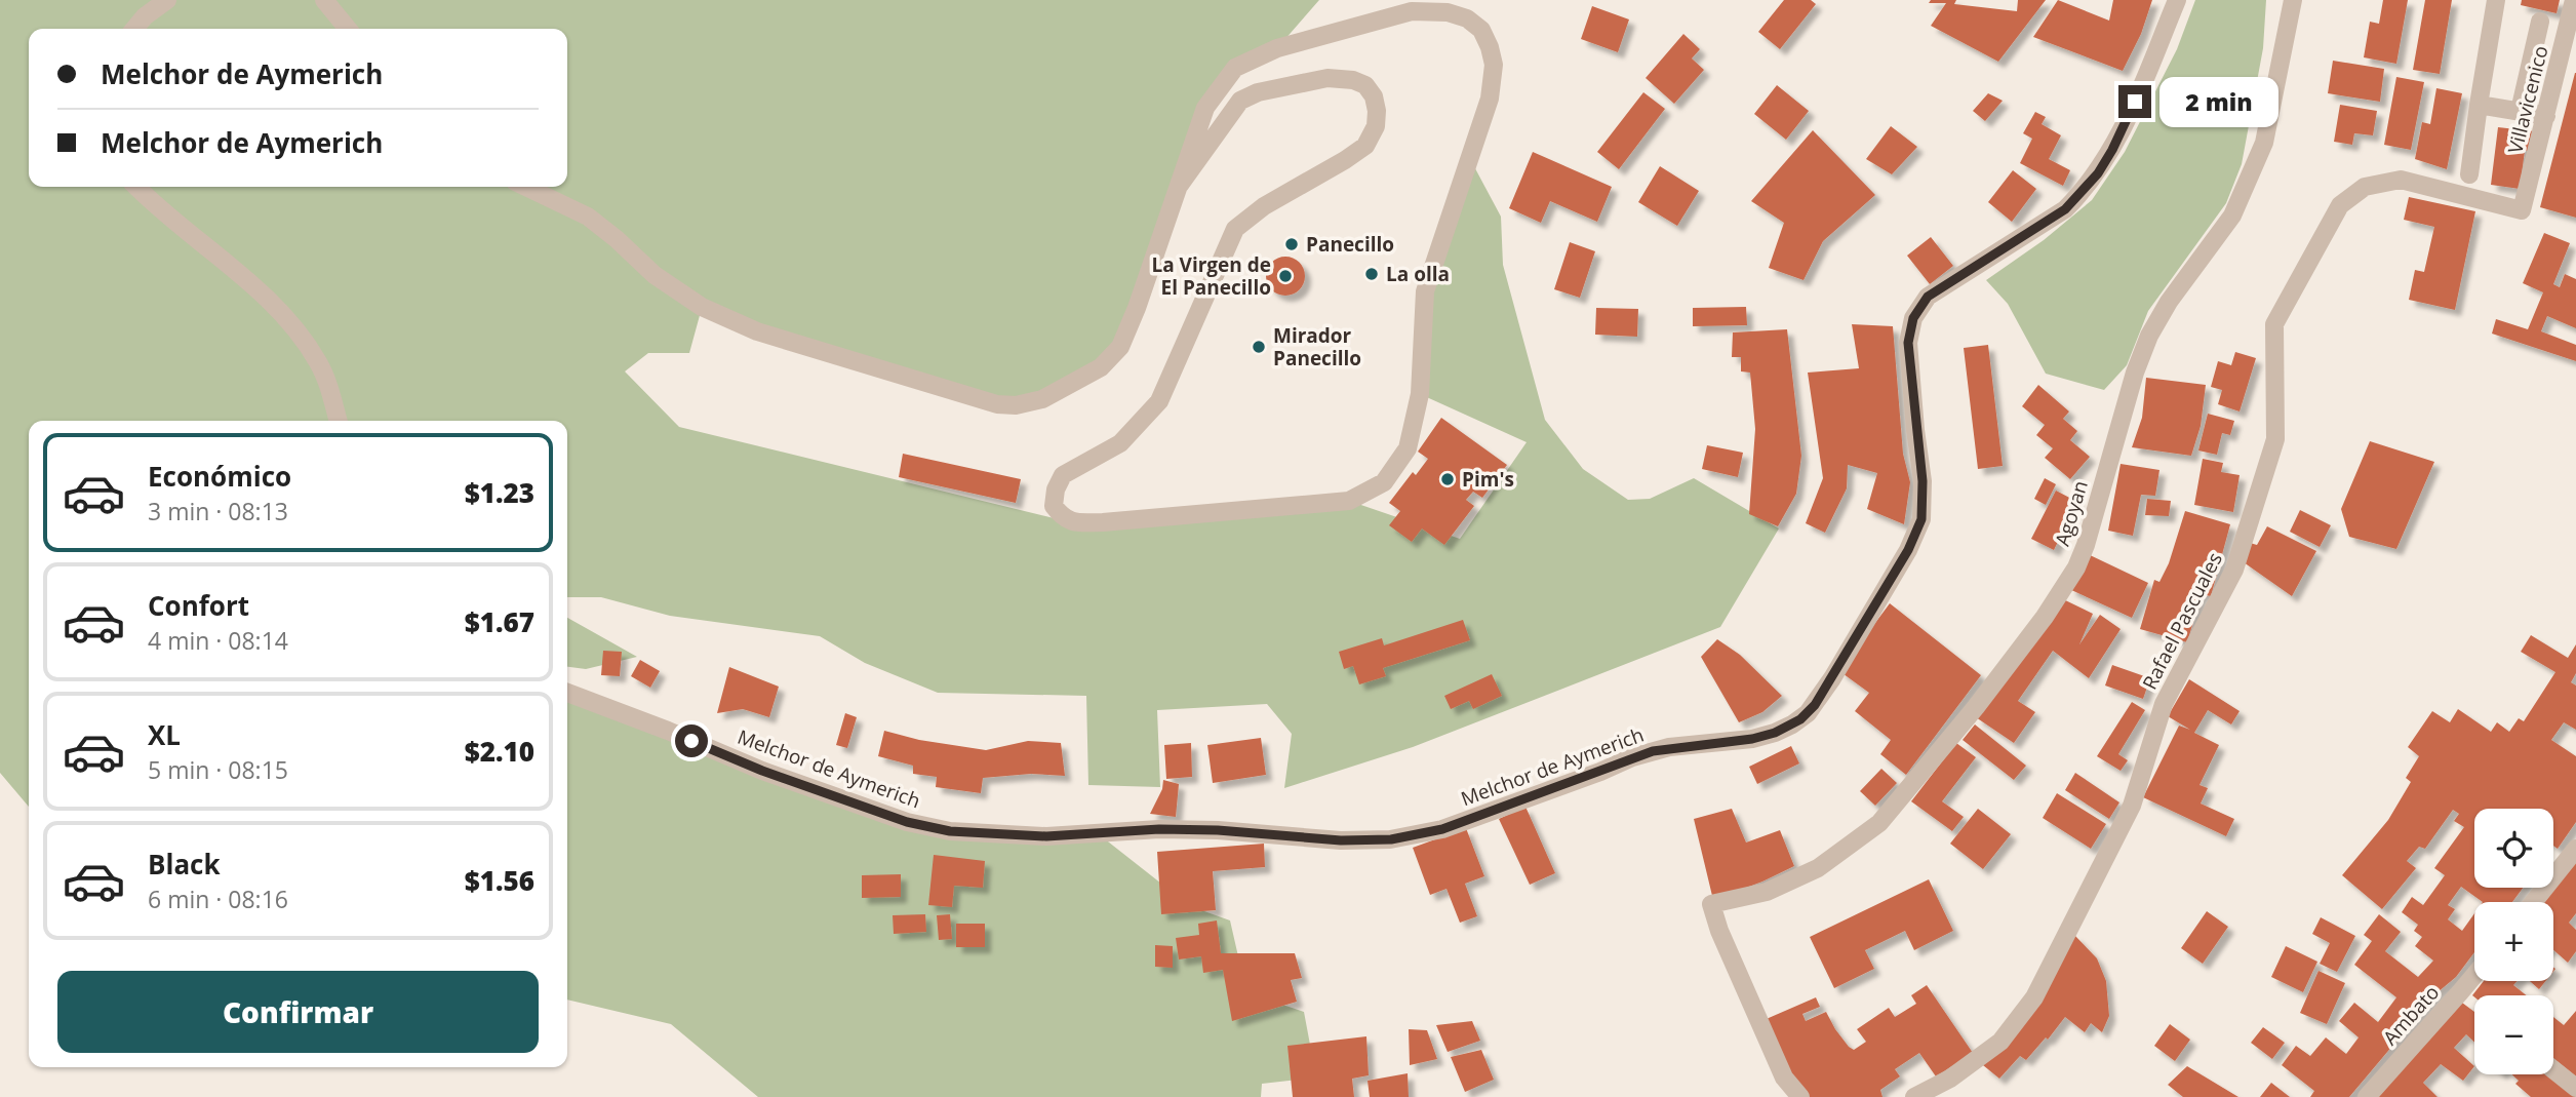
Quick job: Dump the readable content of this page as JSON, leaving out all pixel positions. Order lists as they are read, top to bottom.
{
  "streets": {
    "street": [
      "Villavicenico",
      "Agoyan",
      "Rafael Pascuales",
      "Melchor de Aymerich",
      "Ambato"
    ]
  },
  "crossings": [
    ["Villavicenico", "Rafael Pascuales"]
  ],
  "places": [
    "Panecillo",
    "La olla",
    "La Virgen de El Panecillo",
    "Mirador Panecillo",
    "Pim's"
  ],
  "page": {
    "banner": ["Melchor de Aymerich", "Melchor de Aymerich"],
    "bubble": "2 min",
    "list": [
      {
        "name": "Económico",
        "note": "3 min · 08:13",
        "value": "$1.23"
      },
      {
        "name": "Confort",
        "note": "4 min · 08:14",
        "value": "$1.67"
      },
      {
        "name": "XL",
        "note": "5 min · 08:15",
        "value": "$2.10"
      },
      {
        "name": "Black",
        "note": "6 min · 08:16",
        "value": "$1.56"
      }
    ],
    "map_buttons": ["+", "−"],
    "buttons": "Confirmar"
  }
}
